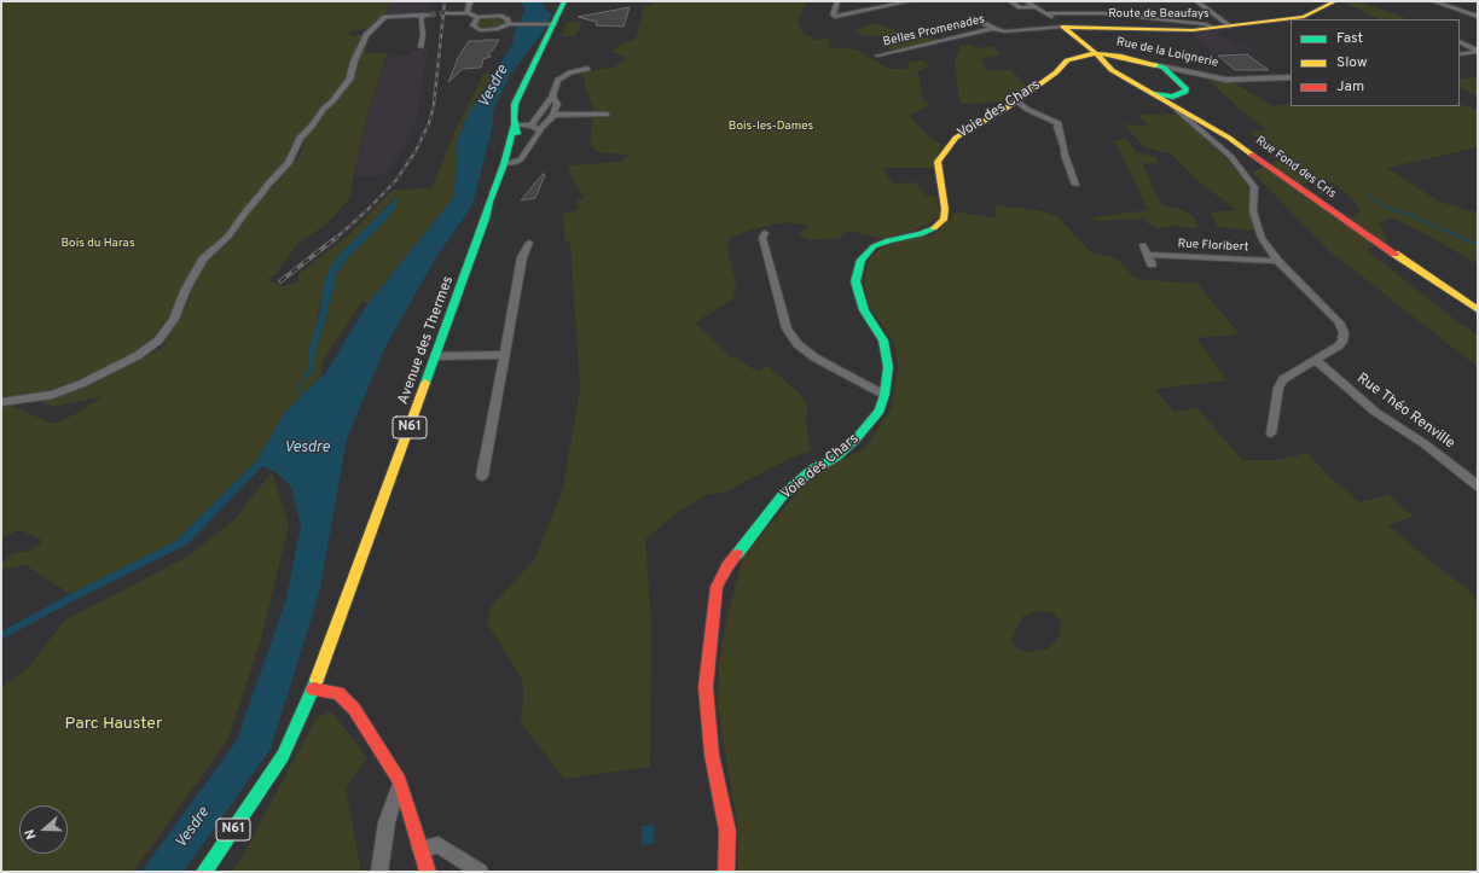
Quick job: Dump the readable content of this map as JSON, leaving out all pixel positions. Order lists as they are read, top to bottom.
{
  "streets": {
    "street": [
      "Route de Beaufays",
      "Belles Promenades",
      "Rue de la Loignerie",
      "Voie des Chars",
      "Rue Fond des Cris",
      "Rue Floribert",
      "Avenue des Thermes",
      "Rue Théo Renville",
      "N61"
    ]
  },
  "crossings": [
    ["Route de Beaufays", "Belles Promenades"],
    ["Rue de la Loignerie", "Voie des Chars"],
    ["Rue de la Loignerie", "Rue Fond des Cris"],
    ["Avenue des Thermes", "N61"]
  ],
  "water": ["Vesdre"],
  "parks": ["Bois-les-Dames", "Bois du Haras", "Parc Hauster"],
  "legend": ["Fast", "Slow", "Jam"],
  "north": "left"
}
